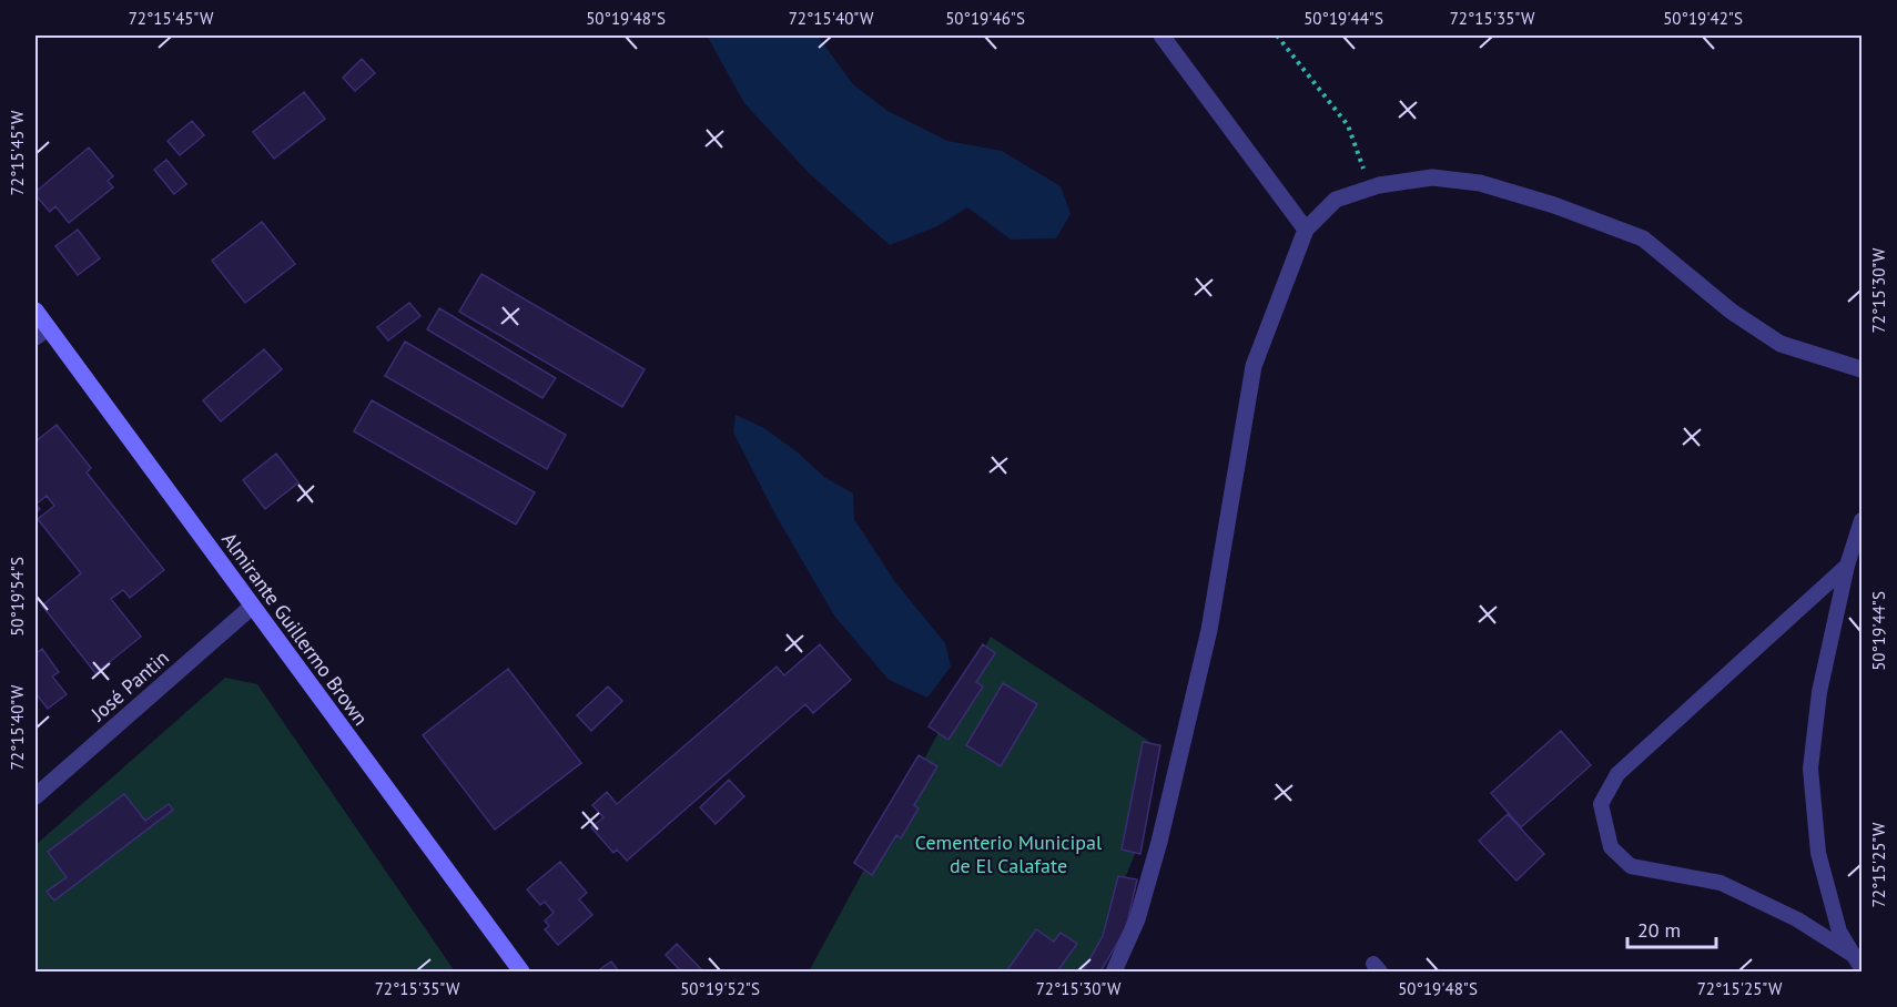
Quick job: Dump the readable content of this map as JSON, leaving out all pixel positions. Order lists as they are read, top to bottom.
{
  "streets": {
    "main road": ["Almirante Guillermo Brown"],
    "street": ["José Pantin"]
  },
  "crossings": [
    ["Almirante Guillermo Brown", "José Pantin"]
  ],
  "parks": ["Cementerio Municipal de El Calafate"],
  "scale_bar": "20 m",
  "coordinates": [
    "72°15'45\"W",
    "50°19'48\"S",
    "72°15'40\"W",
    "50°19'46\"S",
    "50°19'44\"S",
    "72°15'35\"W",
    "50°19'42\"S",
    "72°15'30\"W",
    "50°19'54\"S",
    "72°15'25\"W",
    "50°19'52\"S"
  ]
}
